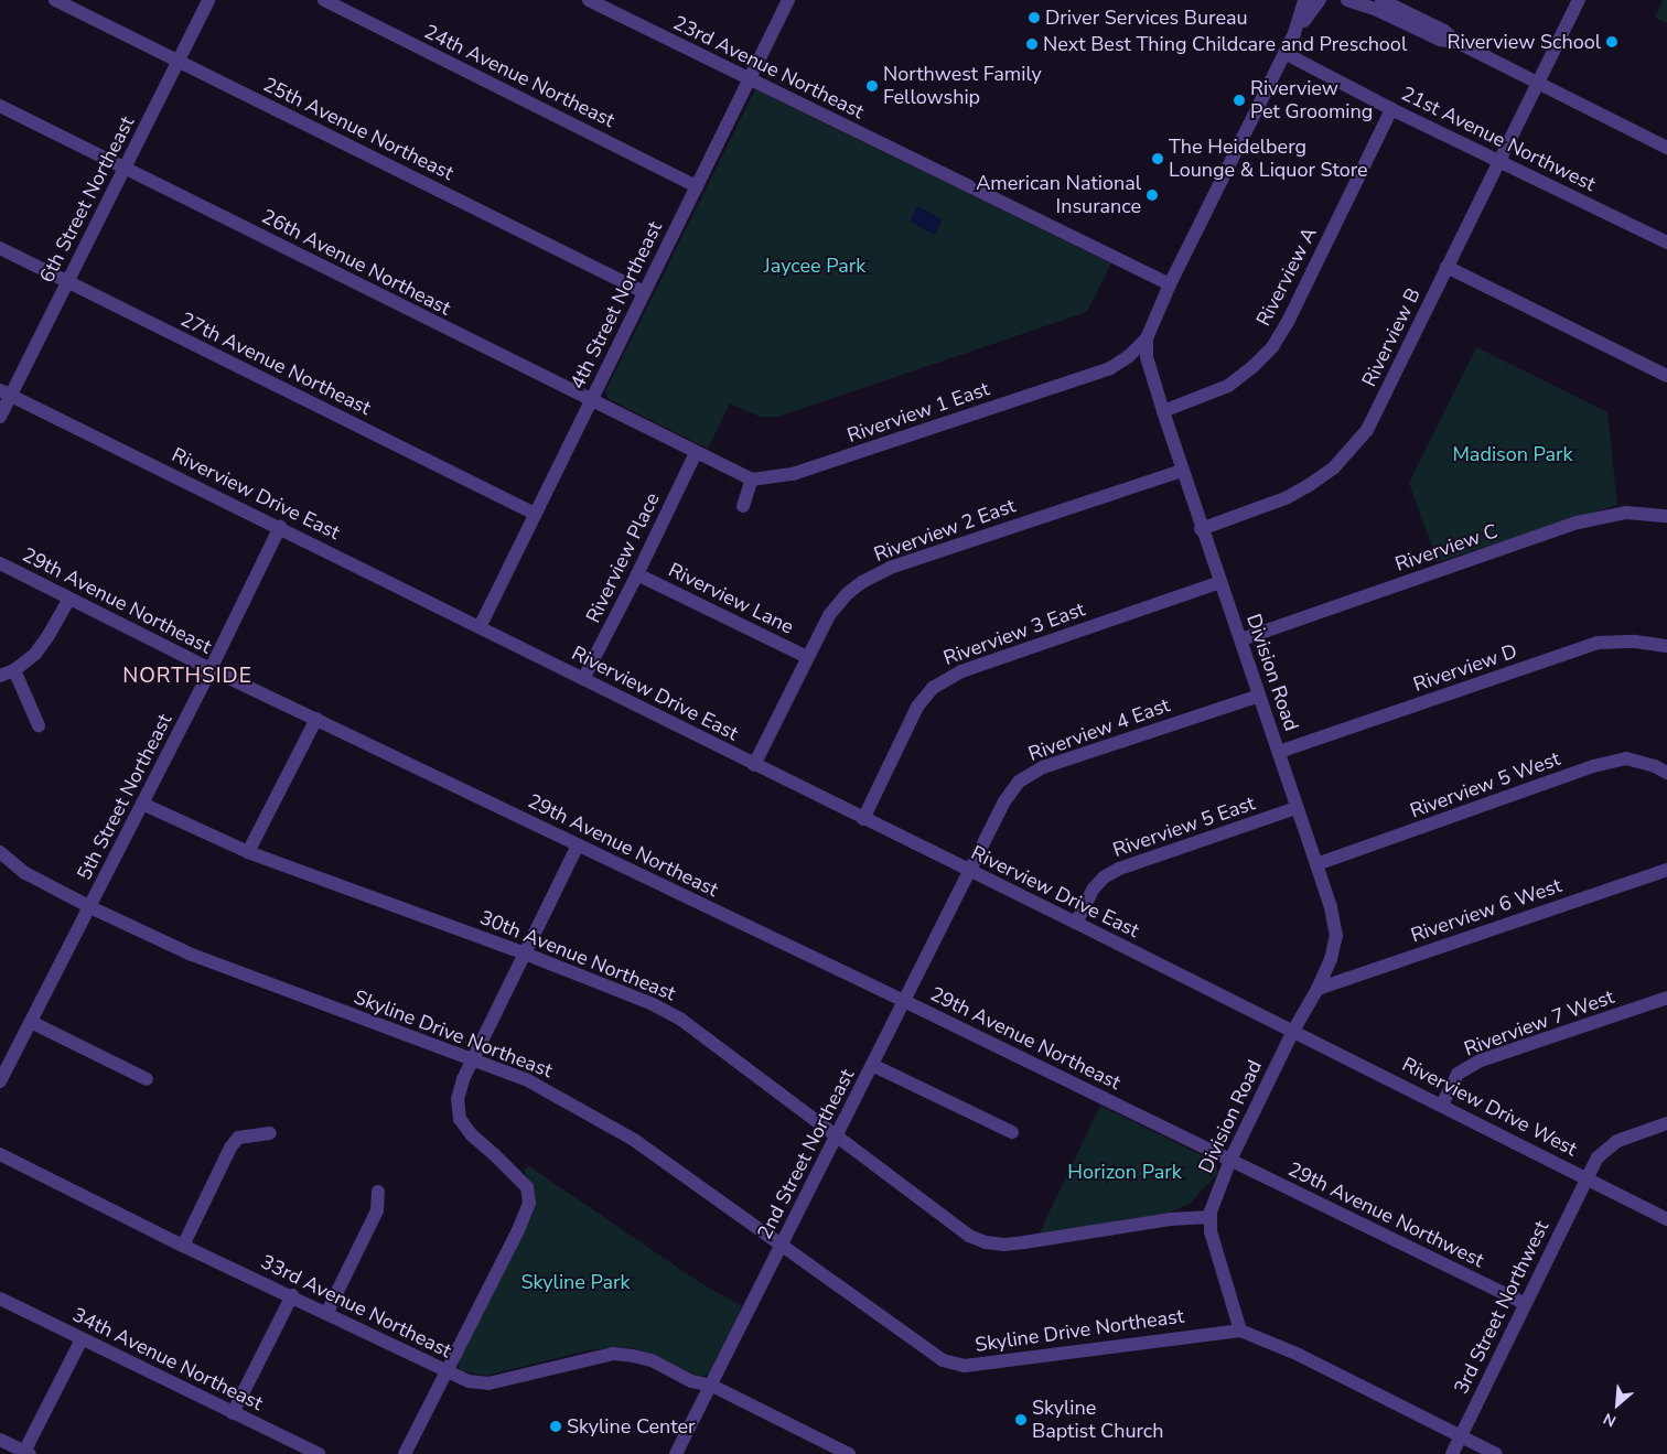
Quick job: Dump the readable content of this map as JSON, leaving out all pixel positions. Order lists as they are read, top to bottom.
{
  "streets": {
    "street": [
      "23rd Avenue Northeast",
      "24th Avenue Northeast",
      "25th Avenue Northeast",
      "21st Avenue Northwest",
      "6th Street Northeast",
      "26th Avenue Northeast",
      "Riverview A",
      "4th Street Northeast",
      "Riverview B",
      "27th Avenue Northeast",
      "Riverview 1 East",
      "Riverview Drive East",
      "Riverview 2 East",
      "Riverview C",
      "Riverview Place",
      "Riverview Lane",
      "29th Avenue Northeast",
      "Riverview 3 East",
      "Riverview D",
      "Division Road",
      "Riverview 4 East",
      "Riverview 5 West",
      "5th Street Northeast",
      "Riverview 5 East",
      "Riverview 6 West",
      "30th Avenue Northeast",
      "Riverview 7 West",
      "Skyline Drive Northeast",
      "Riverview Drive West",
      "2nd Street Northeast",
      "29th Avenue Northwest",
      "33rd Avenue Northeast",
      "3rd Street Northwest",
      "34th Avenue Northeast"
    ]
  },
  "crossings": [
    ["23rd Avenue Northeast", "4th Street Northeast"],
    ["23rd Avenue Northeast", "Division Road"],
    ["24th Avenue Northeast", "4th Street Northeast"],
    ["25th Avenue Northeast", "6th Street Northeast"],
    ["25th Avenue Northeast", "4th Street Northeast"],
    ["21st Avenue Northwest", "Riverview A"],
    ["21st Avenue Northwest", "Riverview B"],
    ["21st Avenue Northwest", "Division Road"],
    ["6th Street Northeast", "26th Avenue Northeast"],
    ["6th Street Northeast", "27th Avenue Northeast"],
    ["6th Street Northeast", "Riverview Drive East"],
    ["26th Avenue Northeast", "4th Street Northeast"],
    ["26th Avenue Northeast", "Riverview Place"],
    ["Riverview A", "Division Road"],
    ["4th Street Northeast", "27th Avenue Northeast"],
    ["4th Street Northeast", "Riverview Drive East"],
    ["Riverview B", "Division Road"],
    ["Riverview 1 East", "Division Road"],
    ["Riverview Drive East", "Riverview 2 East"],
    ["Riverview Drive East", "Riverview Place"],
    ["Riverview Drive East", "Riverview 3 East"],
    ["Riverview Drive East", "Division Road"],
    ["Riverview Drive East", "Riverview 4 East"],
    ["Riverview Drive East", "5th Street Northeast"],
    ["Riverview Drive East", "Riverview 5 East"],
    ["Riverview Drive East", "Riverview Drive West"],
    ["Riverview Drive East", "2nd Street Northeast"],
    ["Riverview 2 East", "Riverview Lane"],
    ["Riverview 2 East", "Division Road"],
    ["Riverview C", "Division Road"],
    ["Riverview Place", "Riverview Lane"],
    ["29th Avenue Northeast", "Division Road"],
    ["29th Avenue Northeast", "5th Street Northeast"],
    ["29th Avenue Northeast", "2nd Street Northeast"],
    ["29th Avenue Northeast", "29th Avenue Northwest"],
    ["Riverview 3 East", "Division Road"],
    ["Riverview D", "Division Road"],
    ["Division Road", "Riverview 4 East"],
    ["Division Road", "Riverview 5 West"],
    ["Division Road", "Riverview 5 East"],
    ["Division Road", "Riverview 6 West"],
    ["Division Road", "30th Avenue Northeast"],
    ["Division Road", "Skyline Drive Northeast"],
    ["Division Road", "Riverview Drive West"],
    ["Division Road", "29th Avenue Northwest"],
    ["Riverview 4 East", "2nd Street Northeast"],
    ["5th Street Northeast", "30th Avenue Northeast"],
    ["5th Street Northeast", "Skyline Drive Northeast"],
    ["30th Avenue Northeast", "2nd Street Northeast"],
    ["Riverview 7 West", "Riverview Drive West"],
    ["Skyline Drive Northeast", "2nd Street Northeast"],
    ["Riverview Drive West", "3rd Street Northwest"],
    ["2nd Street Northeast", "33rd Avenue Northeast"],
    ["29th Avenue Northwest", "3rd Street Northwest"]
  ],
  "districts": ["NORTHSIDE"],
  "parks": [
    "Jaycee Park",
    "Madison Park",
    "Horizon Park",
    "Skyline Park"
  ],
  "places": [
    "Driver Services Bureau",
    "Riverview School",
    "Next Best Thing Childcare and Preschool",
    "Northwest Family Fellowship",
    "Riverview Pet Grooming",
    "The Heidelberg Lounge & Liquor Store",
    "American National Insurance",
    "Skyline Baptist Church",
    "Skyline Center"
  ],
  "north": "bottom left"
}
